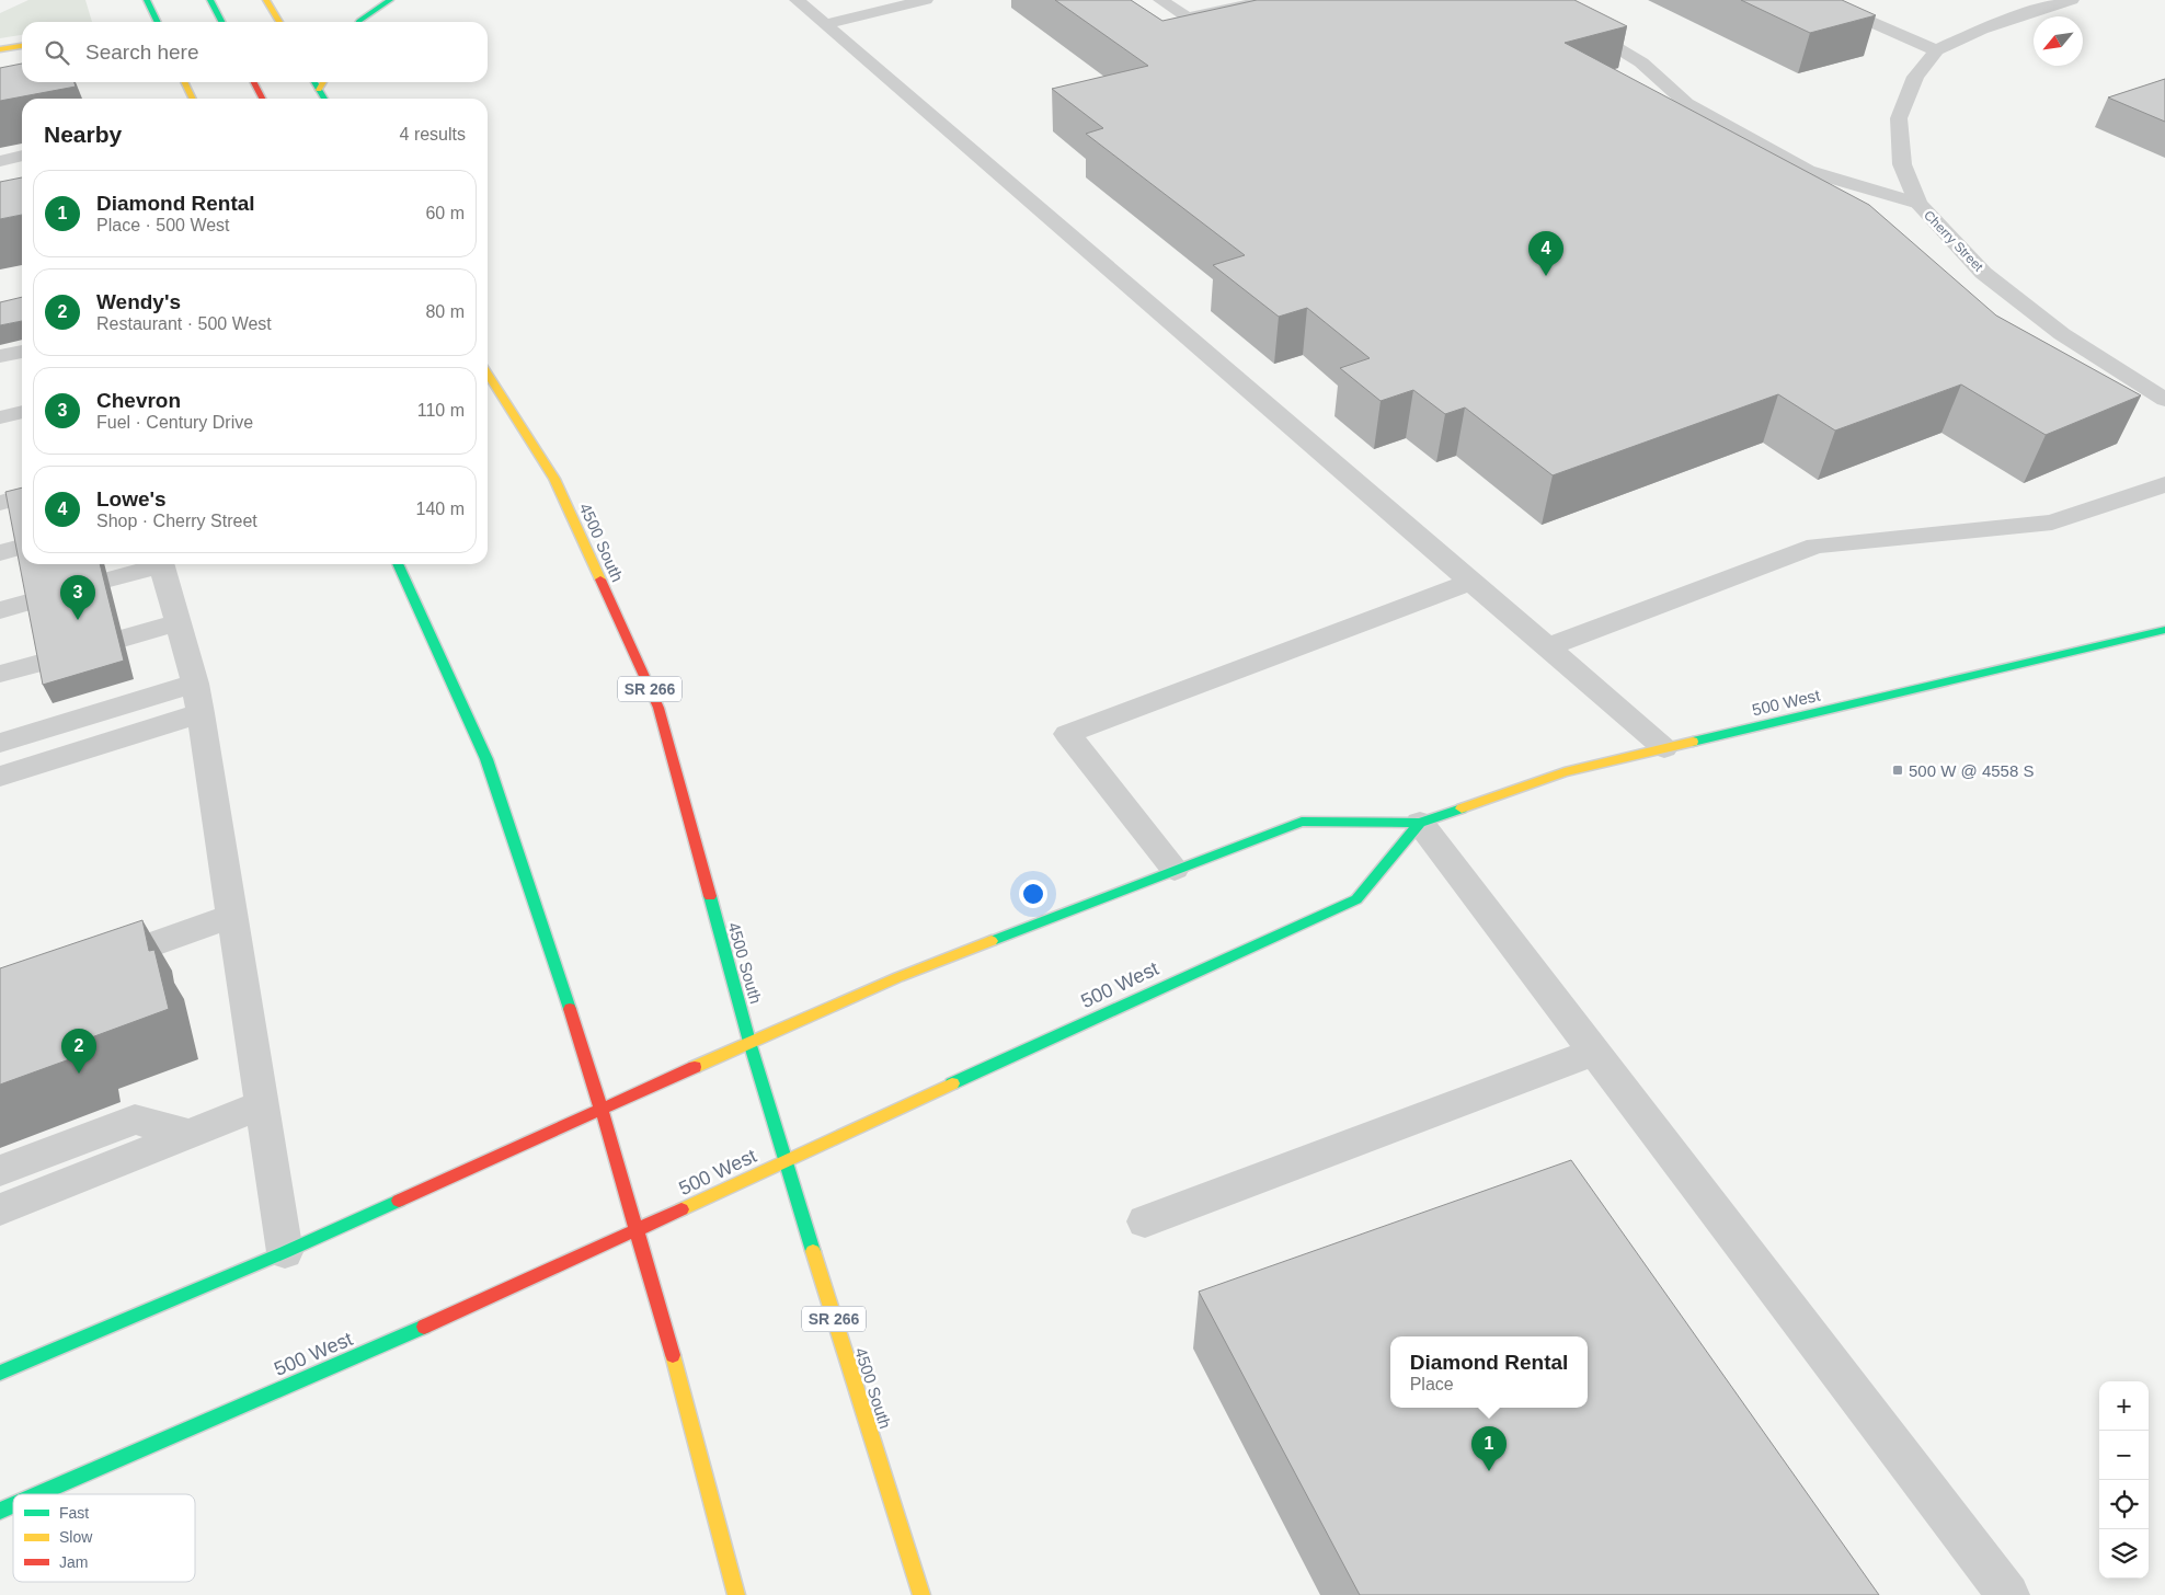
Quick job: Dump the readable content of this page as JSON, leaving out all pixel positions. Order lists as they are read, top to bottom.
{
  "streets": {
    "main road": ["4500 South", "SR 266", "500 West"],
    "street": ["Cherry Street"]
  },
  "crossings": [
    ["4500 South", "500 West"]
  ],
  "places": {
    "transit": ["500 W @ 4558 S"]
  },
  "legend": ["Fast", "Slow", "Jam"],
  "north": "bottom left",
  "page": {
    "search": "Search here",
    "heading": ["Nearby", "4 results"],
    "list": [
      {
        "mark": "1",
        "name": "Diamond Rental",
        "note": "Place · 500 West",
        "value": "60 m"
      },
      {
        "mark": "2",
        "name": "Wendy's",
        "note": "Restaurant · 500 West",
        "value": "80 m"
      },
      {
        "mark": "3",
        "name": "Chevron",
        "note": "Fuel · Century Drive",
        "value": "110 m"
      },
      {
        "mark": "4",
        "name": "Lowe's",
        "note": "Shop · Cherry Street",
        "value": "140 m"
      }
    ],
    "pins": [
      "4",
      "3",
      "2",
      "1"
    ],
    "popup": ["Diamond Rental", "Place"],
    "map_buttons": ["+", "−"]
  }
}
